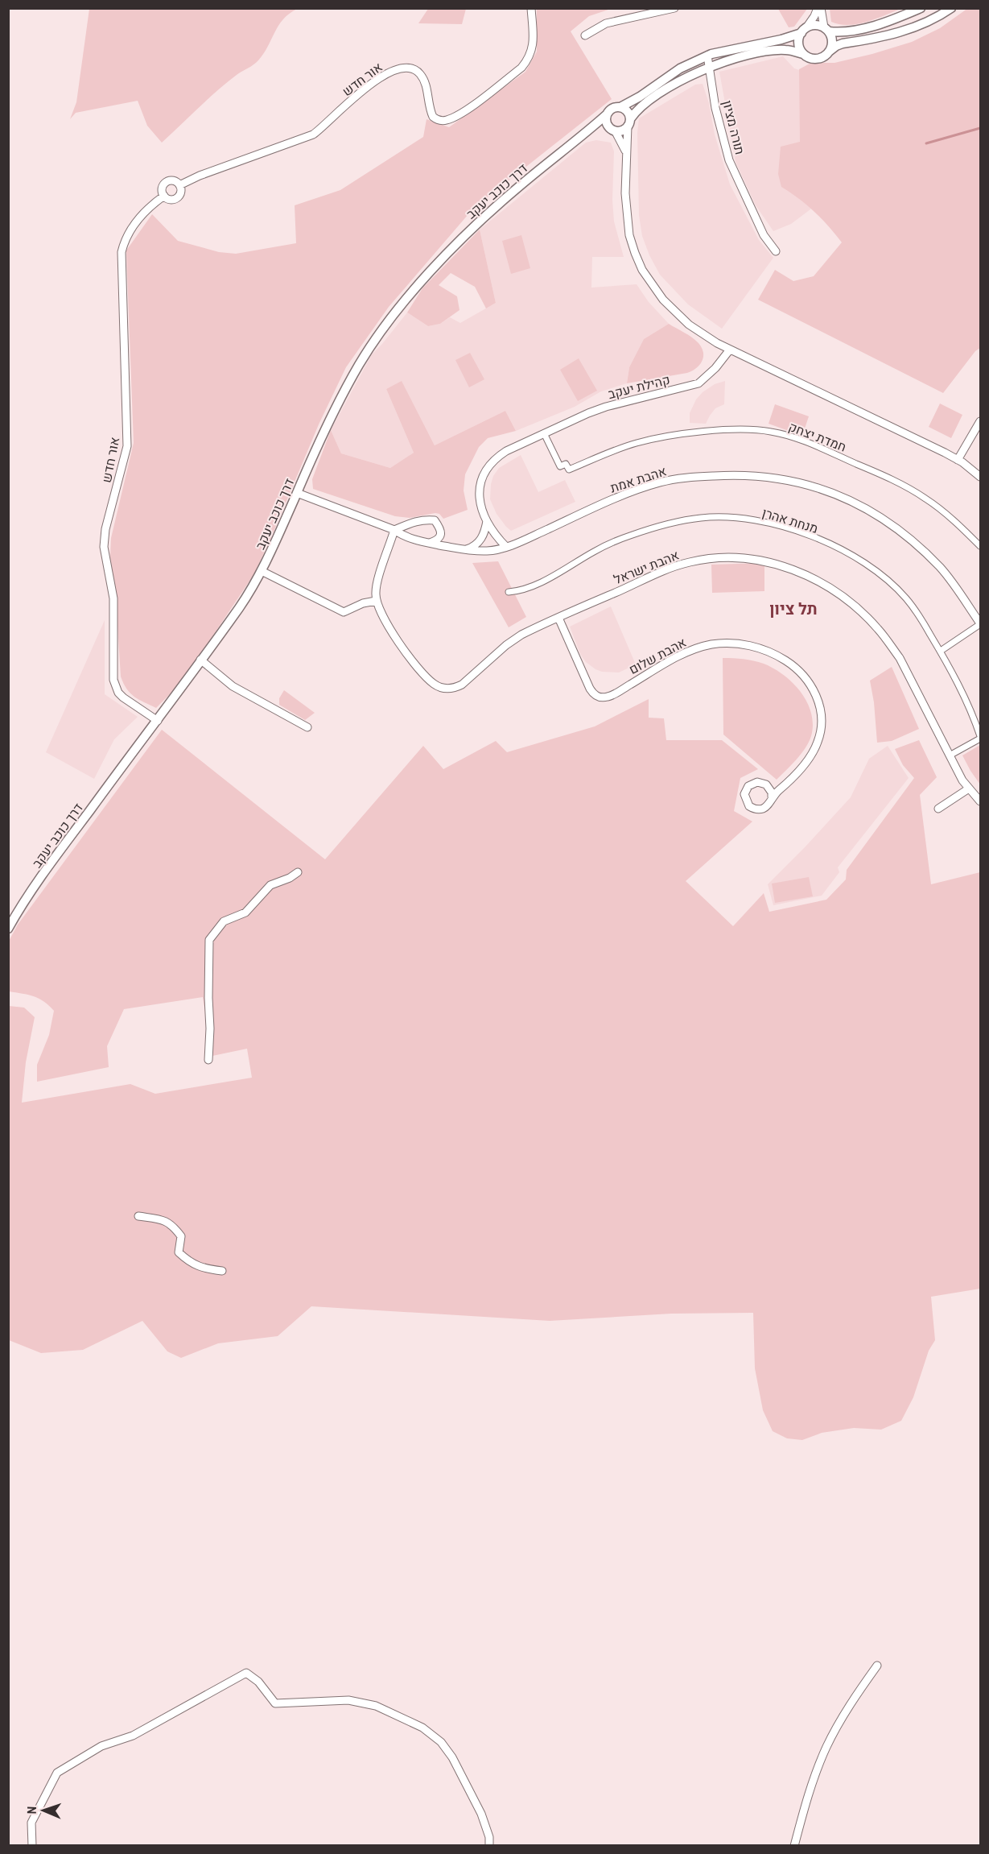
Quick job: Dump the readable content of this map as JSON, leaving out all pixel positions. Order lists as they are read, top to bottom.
{
  "streets": {
    "street": [
      "אור חדש",
      "תורה מציון",
      "דרך כוכב יעקב",
      "קהילת יעקב",
      "חמדת יצחק",
      "אהבת אמת",
      "מנחת אהרן",
      "אהבת ישראל",
      "אהבת שלום"
    ]
  },
  "crossings": [
    ["אור חדש", "דרך כוכב יעקב"],
    ["דרך כוכב יעקב", "אהבת אמת"],
    ["קהילת יעקב", "חמדת יצחק"],
    ["קהילת יעקב", "אהבת אמת"],
    ["אהבת ישראל", "אהבת שלום"]
  ],
  "districts": ["תל ציון"],
  "north": "left"
}
